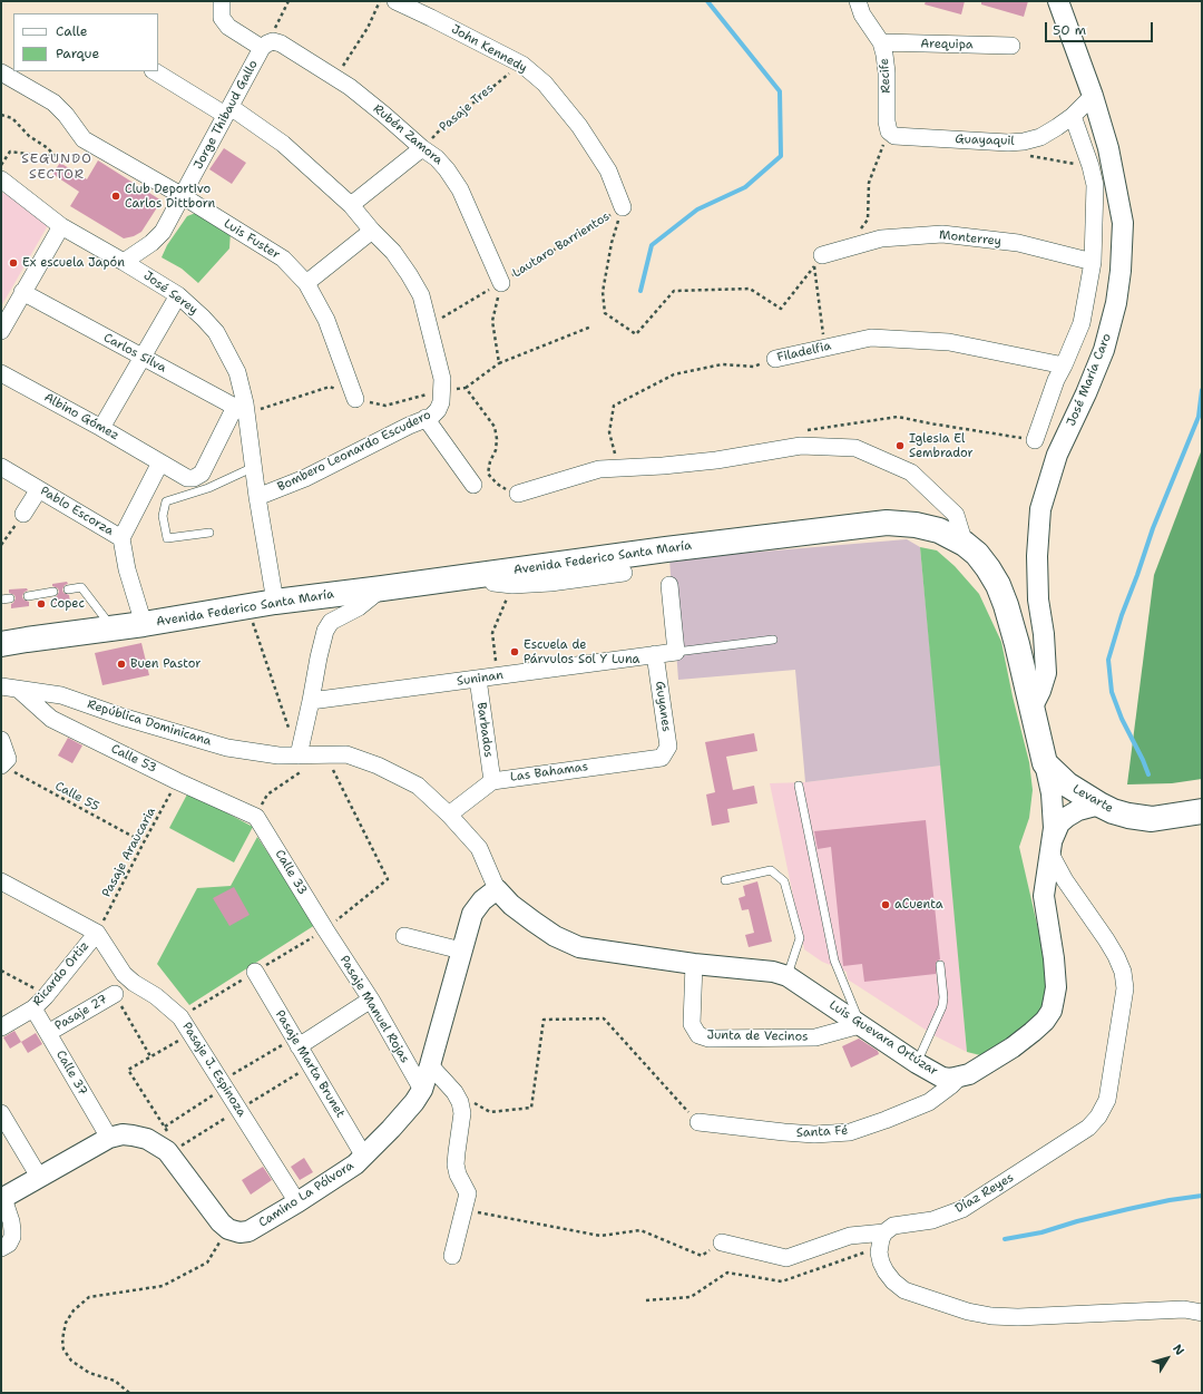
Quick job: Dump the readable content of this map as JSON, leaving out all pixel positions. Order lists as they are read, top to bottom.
{
  "streets": {
    "main road": ["Avenida Federico Santa María", "Levarte"],
    "street": [
      "Arequipa",
      "John Kennedy",
      "Recife",
      "Jorge Thibaud Gallo",
      "Rubén Zamora",
      "Guayaquil",
      "Monterrey",
      "Luis Fuster",
      "José Serey",
      "Filadelfia",
      "Carlos Silva",
      "José María Caro",
      "Albino Gómez",
      "Bombero Leonardo Escudero",
      "Pablo Escorza",
      "Suninan",
      "Guyanes",
      "República Dominicana",
      "Barbados",
      "Calle 53",
      "Las Bahamas",
      "Calle 33",
      "Ricardo Ortiz",
      "Pasaje Manuel Rojas",
      "Pasaje 27",
      "Junta de Vecinos",
      "Luis Guevara Ortúzar",
      "Pasaje Marta Brunet",
      "Pasaje J. Espinoza",
      "Calle 37",
      "Santa Fé",
      "Díaz Reyes",
      "Camino La Pólvora"
    ],
    "path": [
      "Pasaje Tres",
      "Lautaro Barrientos",
      "Calle 55",
      "Pasaje Araucaria"
    ]
  },
  "crossings": [
    ["Arequipa", "Recife"],
    ["John Kennedy", "Pasaje Tres"],
    ["John Kennedy", "Lautaro Barrientos"],
    ["Recife", "Guayaquil"],
    ["Pasaje Tres", "Rubén Zamora"],
    ["Jorge Thibaud Gallo", "Rubén Zamora"],
    ["Jorge Thibaud Gallo", "Luis Fuster"],
    ["Jorge Thibaud Gallo", "José Serey"],
    ["Jorge Thibaud Gallo", "Bombero Leonardo Escudero"],
    ["Rubén Zamora", "Lautaro Barrientos"],
    ["Guayaquil", "José María Caro"],
    ["Lautaro Barrientos", "Bombero Leonardo Escudero"],
    ["José Serey", "Carlos Silva"],
    ["José Serey", "Bombero Leonardo Escudero"],
    ["José Serey", "Avenida Federico Santa María"],
    ["José María Caro", "Avenida Federico Santa María"],
    ["Pablo Escorza", "Avenida Federico Santa María"],
    ["Avenida Federico Santa María", "Levarte"],
    ["Suninan", "Guyanes"],
    ["Suninan", "Barbados"],
    ["Guyanes", "Las Bahamas"],
    ["República Dominicana", "Calle 53"],
    ["República Dominicana", "Las Bahamas"],
    ["República Dominicana", "Luis Guevara Ortúzar"],
    ["República Dominicana", "Camino La Pólvora"],
    ["Barbados", "Las Bahamas"],
    ["Calle 53", "Pasaje Araucaria"],
    ["Calle 53", "Calle 33"],
    ["Calle 55", "Pasaje Araucaria"],
    ["Pasaje Araucaria", "Ricardo Ortiz"],
    ["Pasaje Araucaria", "Pasaje J. Espinoza"],
    ["Calle 33", "Pasaje Manuel Rojas"],
    ["Ricardo Ortiz", "Pasaje J. Espinoza"],
    ["Ricardo Ortiz", "Calle 37"],
    ["Pasaje Manuel Rojas", "Camino La Pólvora"],
    ["Pasaje 27", "Calle 37"],
    ["Junta de Vecinos", "Luis Guevara Ortúzar"],
    ["Luis Guevara Ortúzar", "Santa Fé"],
    ["Luis Guevara Ortúzar", "Camino La Pólvora"],
    ["Pasaje Marta Brunet", "Camino La Pólvora"],
    ["Pasaje J. Espinoza", "Camino La Pólvora"]
  ],
  "districts": ["SEGUNDO SECTOR"],
  "places": [
    "Club Deportivo Carlos Dittborn",
    "Ex escuela Japón",
    "Iglesia El Sembrador",
    "Copec",
    "Escuela de Párvulos Sol Y Luna",
    "Buen Pastor",
    "aCuenta"
  ],
  "legend": ["Calle", "Parque"],
  "scale_bar": "50 m",
  "north": "top right"
}
